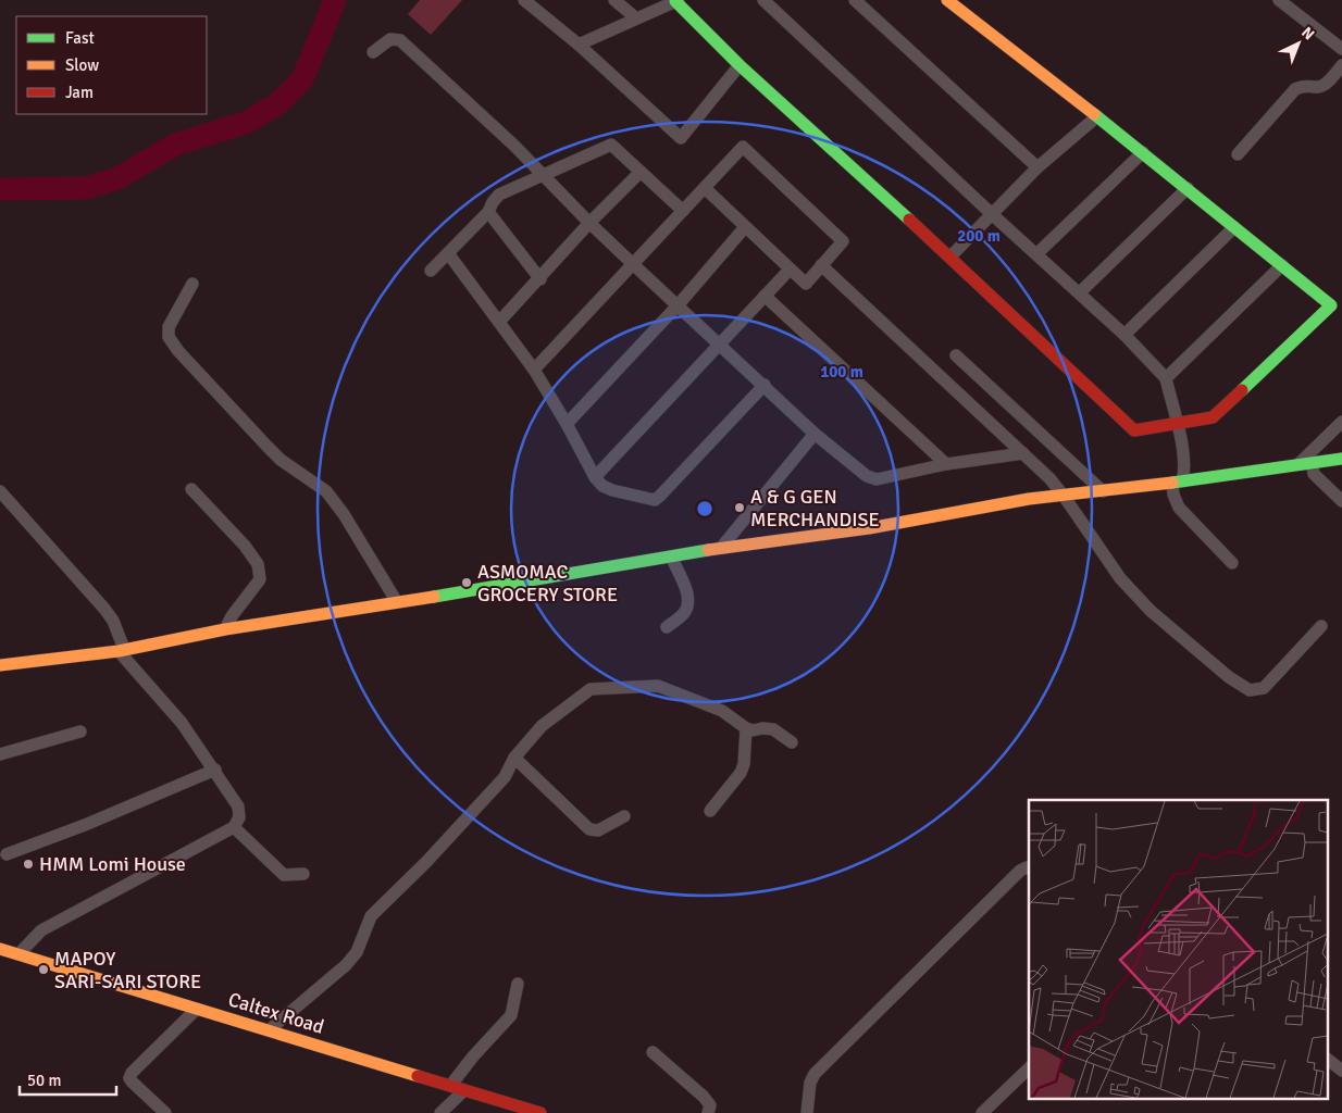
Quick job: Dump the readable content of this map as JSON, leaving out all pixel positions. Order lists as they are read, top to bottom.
{
  "streets": {
    "street": ["Caltex Road"]
  },
  "places": [
    "A & G GEN MERCHANDISE",
    "ASMOMAC GROCERY STORE",
    "HMM Lomi House",
    "MAPOY SARI-SARI STORE"
  ],
  "legend": ["Fast", "Slow", "Jam"],
  "scale_bar": "50 m",
  "north": "top right",
  "rings": ["200 m", "100 m"]
}
